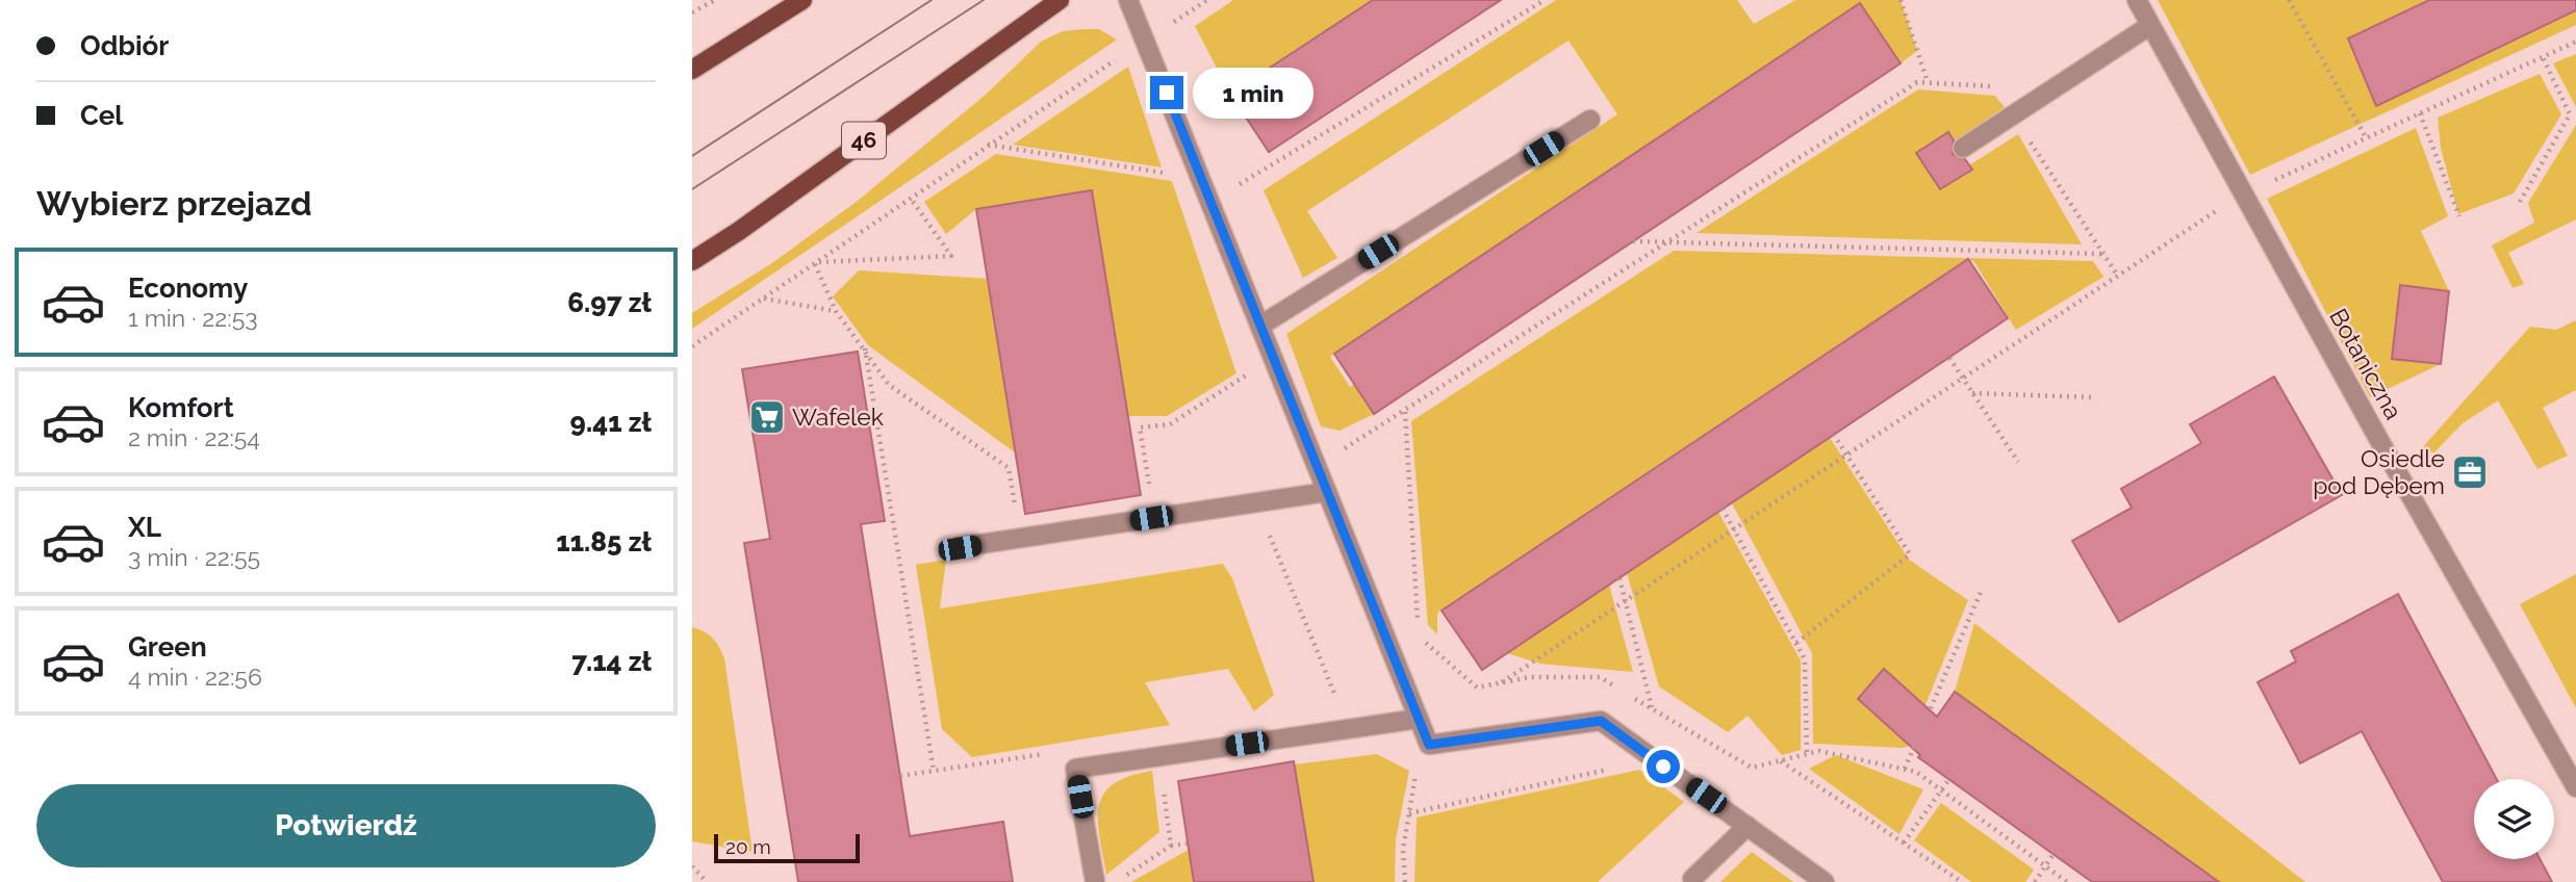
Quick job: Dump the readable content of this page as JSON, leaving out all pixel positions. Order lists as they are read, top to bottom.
{
  "streets": {
    "main road": ["46"],
    "street": ["Botaniczna"]
  },
  "places": {
    "supermarket": ["Wafelek"],
    "office": ["Osiedle pod Dębem"]
  },
  "scale_bar": "20 m",
  "page": {
    "banner": ["Odbiór", "Cel"],
    "bubble": "1 min",
    "heading": "Wybierz przejazd",
    "list": [
      {
        "name": "Economy",
        "note": "1 min · 22:53",
        "value": "6.97 zł"
      },
      {
        "name": "Komfort",
        "note": "2 min · 22:54",
        "value": "9.41 zł"
      },
      {
        "name": "XL",
        "note": "3 min · 22:55",
        "value": "11.85 zł"
      },
      {
        "name": "Green",
        "note": "4 min · 22:56",
        "value": "7.14 zł"
      }
    ],
    "buttons": "Potwierdź",
    "scale": "20 m"
  }
}
